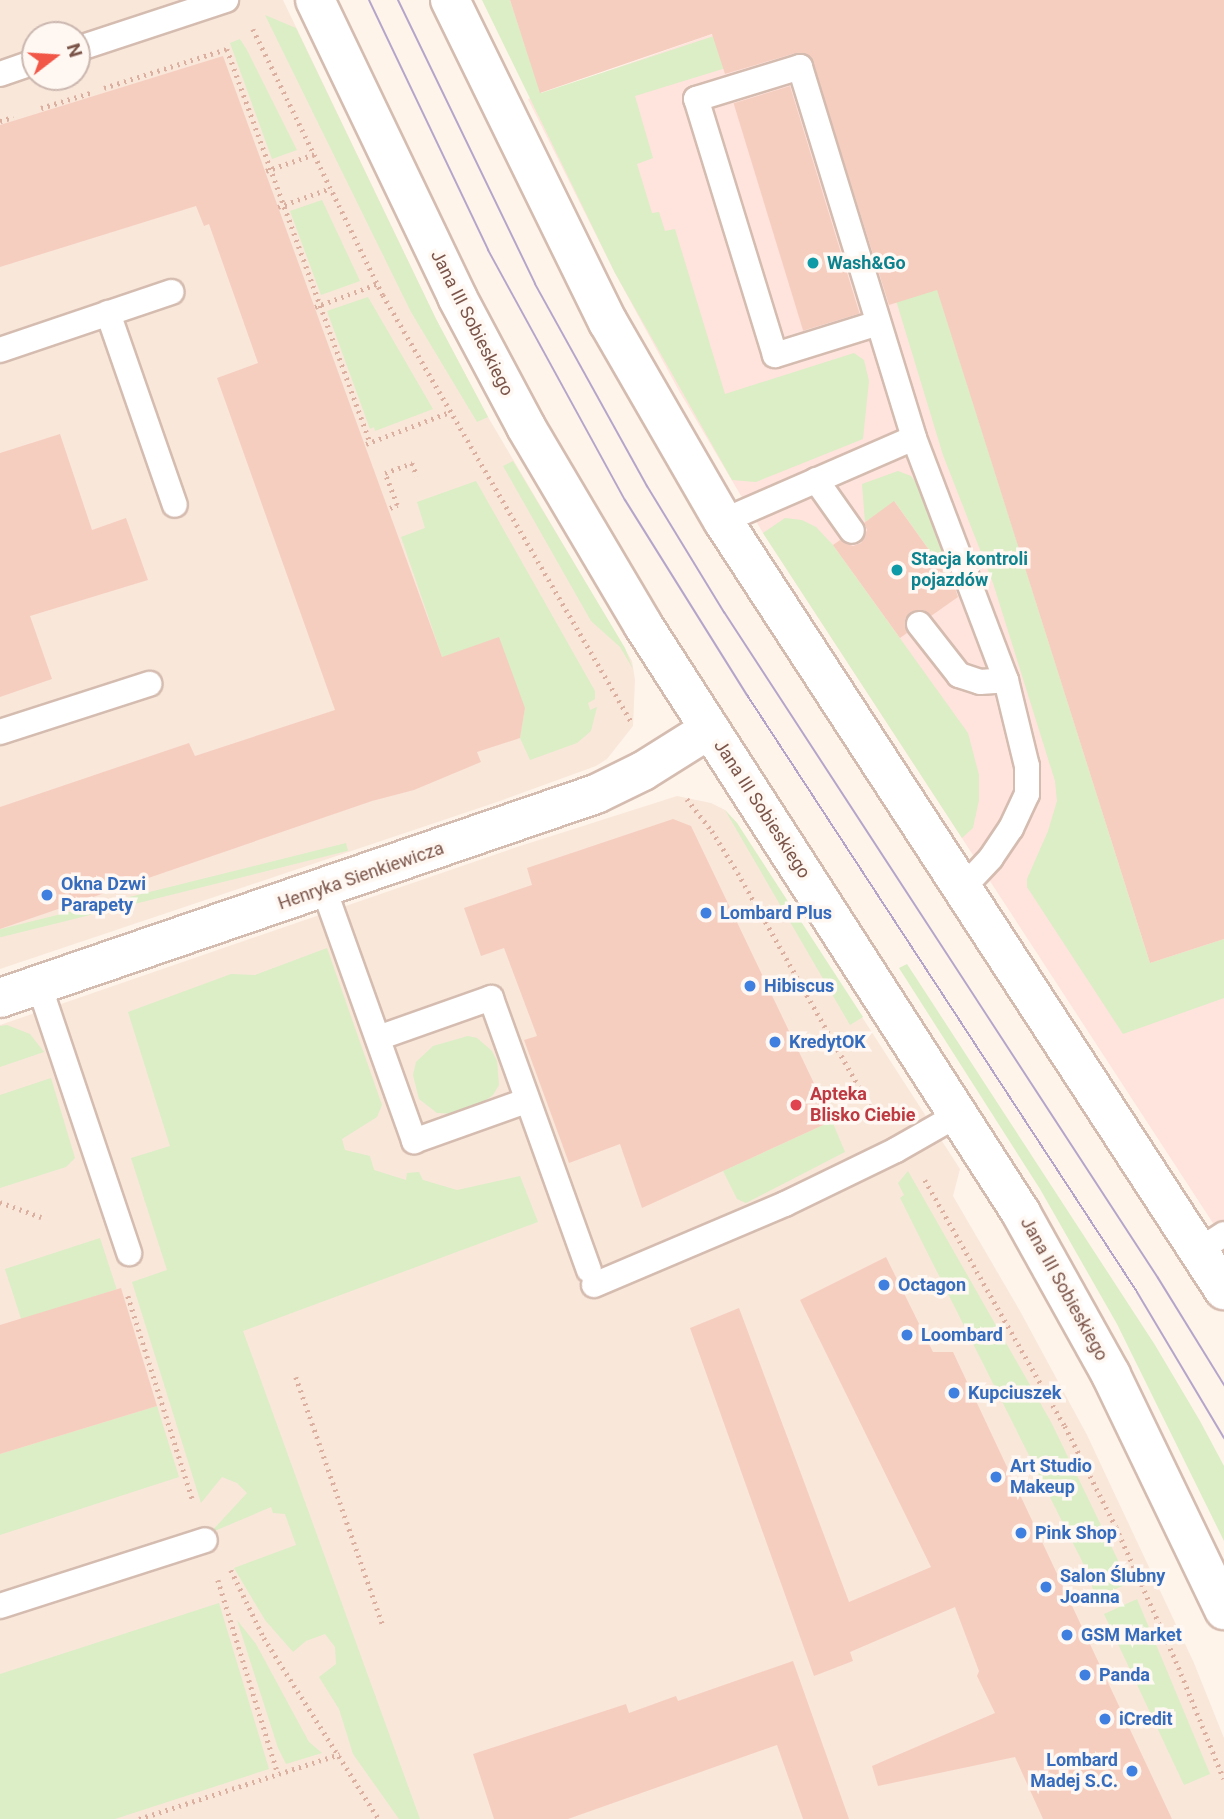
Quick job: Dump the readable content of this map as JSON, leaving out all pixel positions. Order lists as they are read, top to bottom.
{
  "streets": {
    "main road": ["Jana III Sobieskiego", "Henryka Sienkiewicza"]
  },
  "crossings": [
    ["Jana III Sobieskiego", "Henryka Sienkiewicza"]
  ],
  "places": [
    "Wash&Go",
    "Stacja kontroli pojazdów",
    "Okna Dzwi Parapety",
    "Lombard Plus",
    "Hibiscus",
    "KredytOK",
    "Apteka Blisko Ciebie",
    "Octagon",
    "Loombard",
    "Kupciuszek",
    "Art Studio Makeup",
    "Pink Shop",
    "Salon Ślubny Joanna",
    "GSM Market",
    "Panda",
    "iCredit",
    "Lombard Madej S.C."
  ],
  "north": "right"
}
